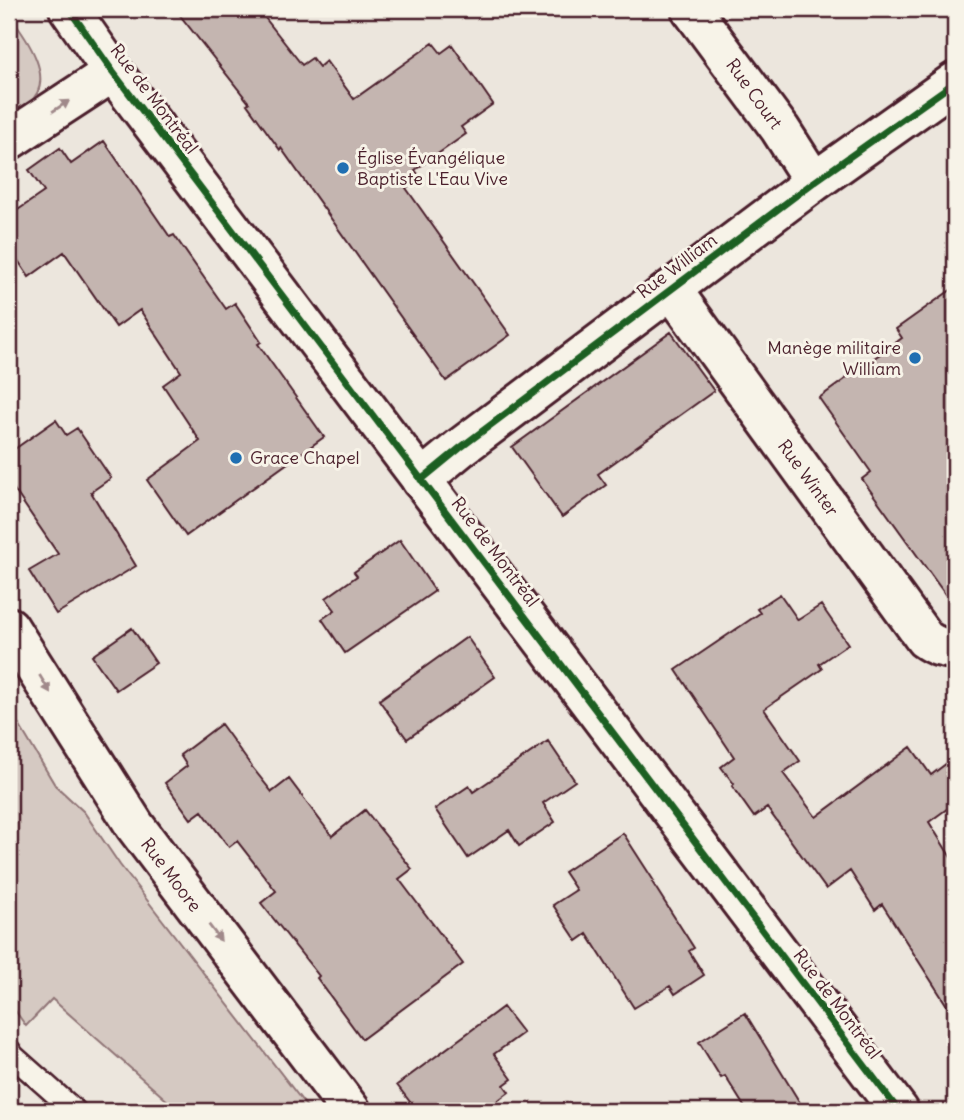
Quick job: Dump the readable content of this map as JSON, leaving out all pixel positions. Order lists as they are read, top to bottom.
{
  "streets": {
    "street": [
      "Rue Court",
      "Rue de Montréal",
      "Rue William",
      "Rue Winter",
      "Rue Moore"
    ]
  },
  "crossings": [
    ["Rue Court", "Rue William"],
    ["Rue de Montréal", "Rue William"],
    ["Rue William", "Rue Winter"]
  ],
  "one_way": ["Rue Moore"],
  "places": ["Église Évangélique Baptiste L'Eau Vive", "Manège militaire William", "Grace Chapel"]
}
